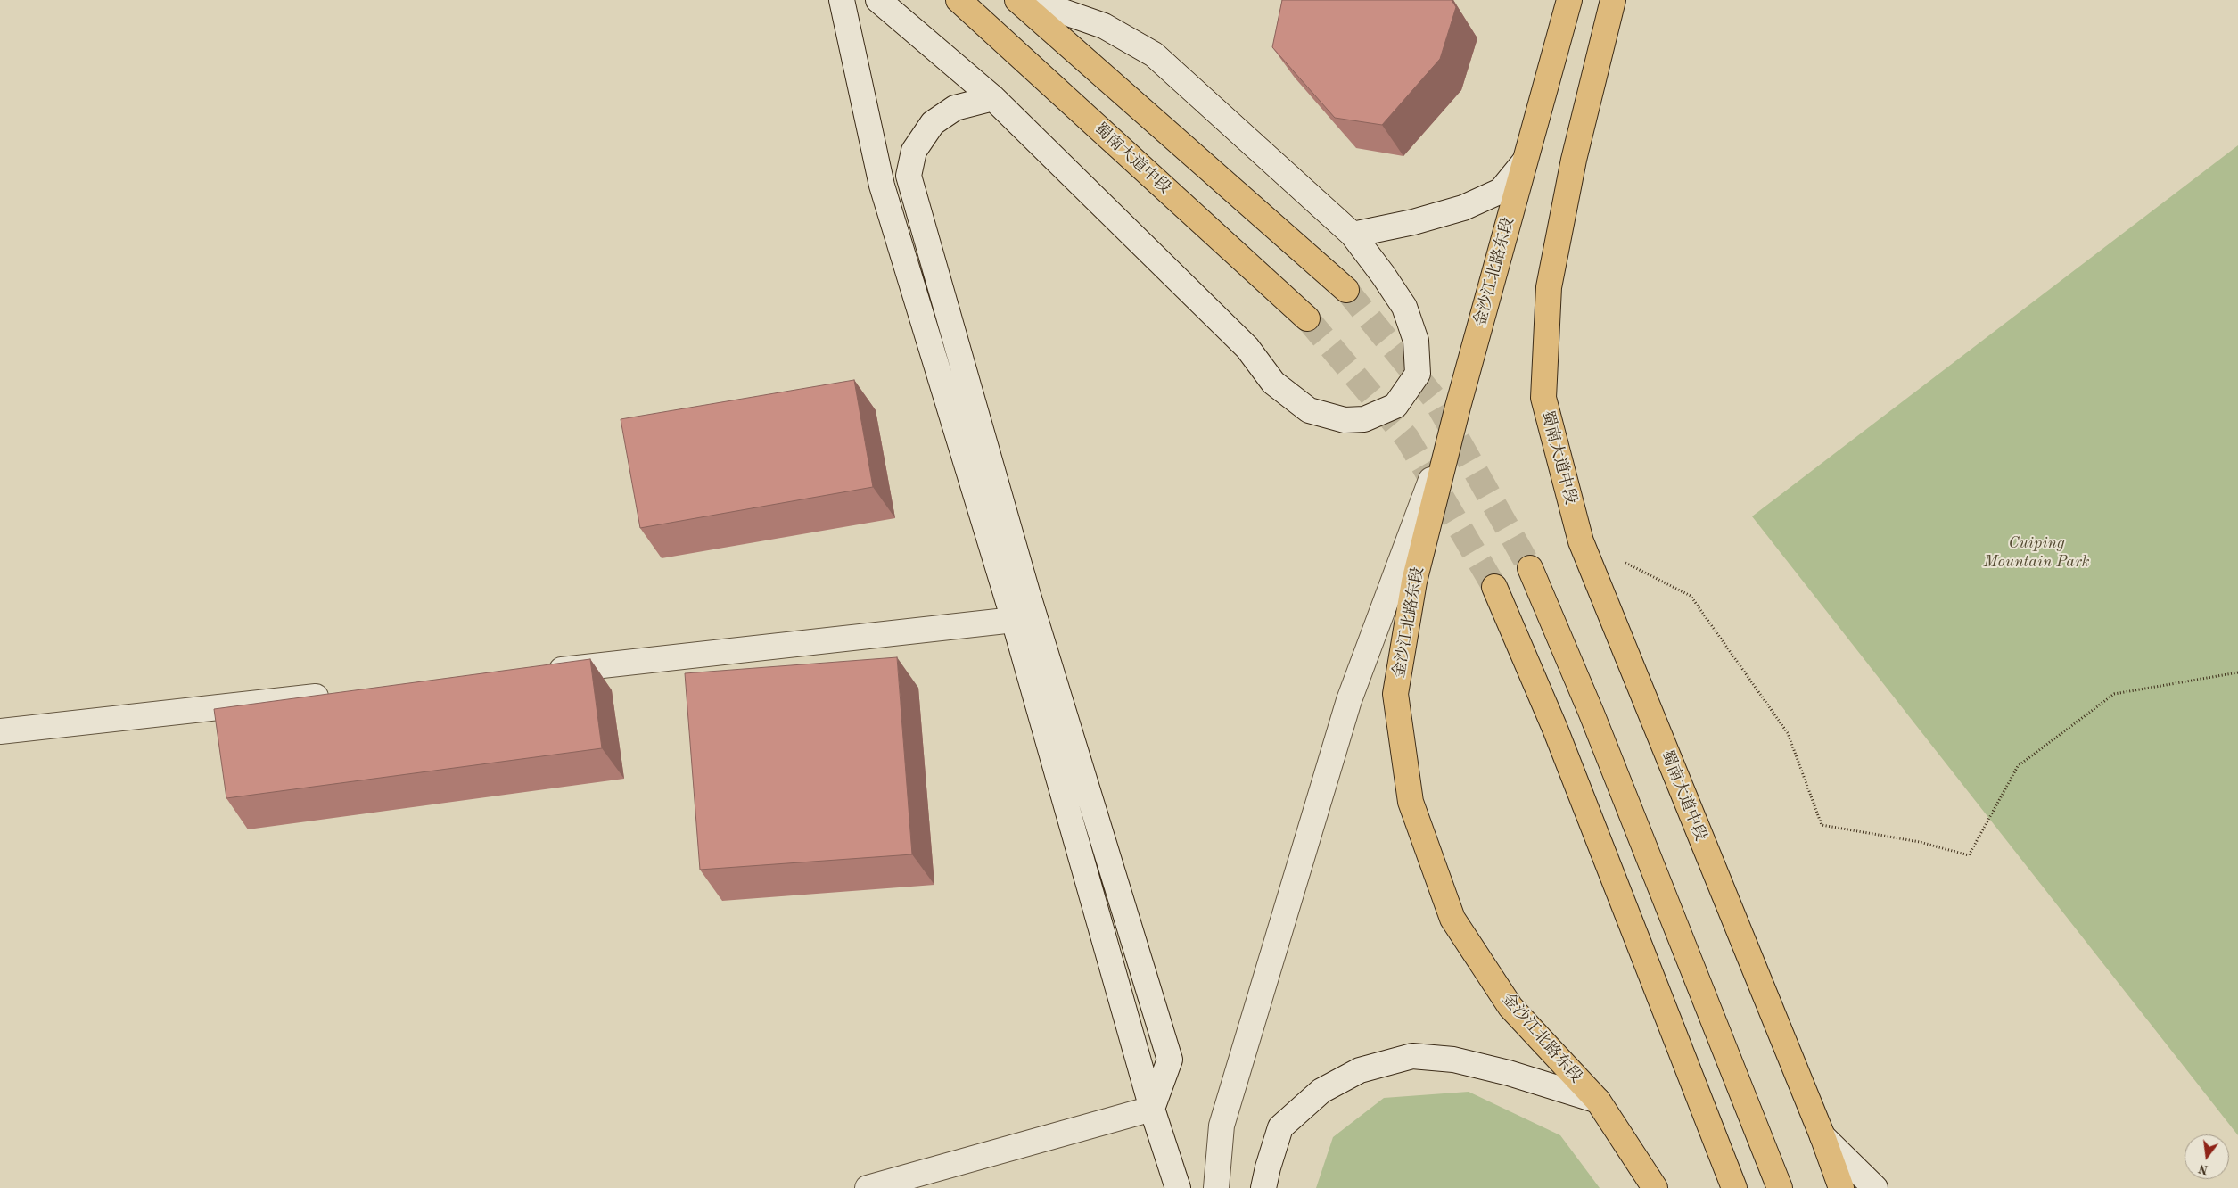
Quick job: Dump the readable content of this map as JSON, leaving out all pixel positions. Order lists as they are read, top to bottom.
{
  "streets": {
    "main road": ["蜀南大道中段", "金沙江北路东段"]
  },
  "parks": ["Cuiping Mountain Park"],
  "north": "bottom"
}
